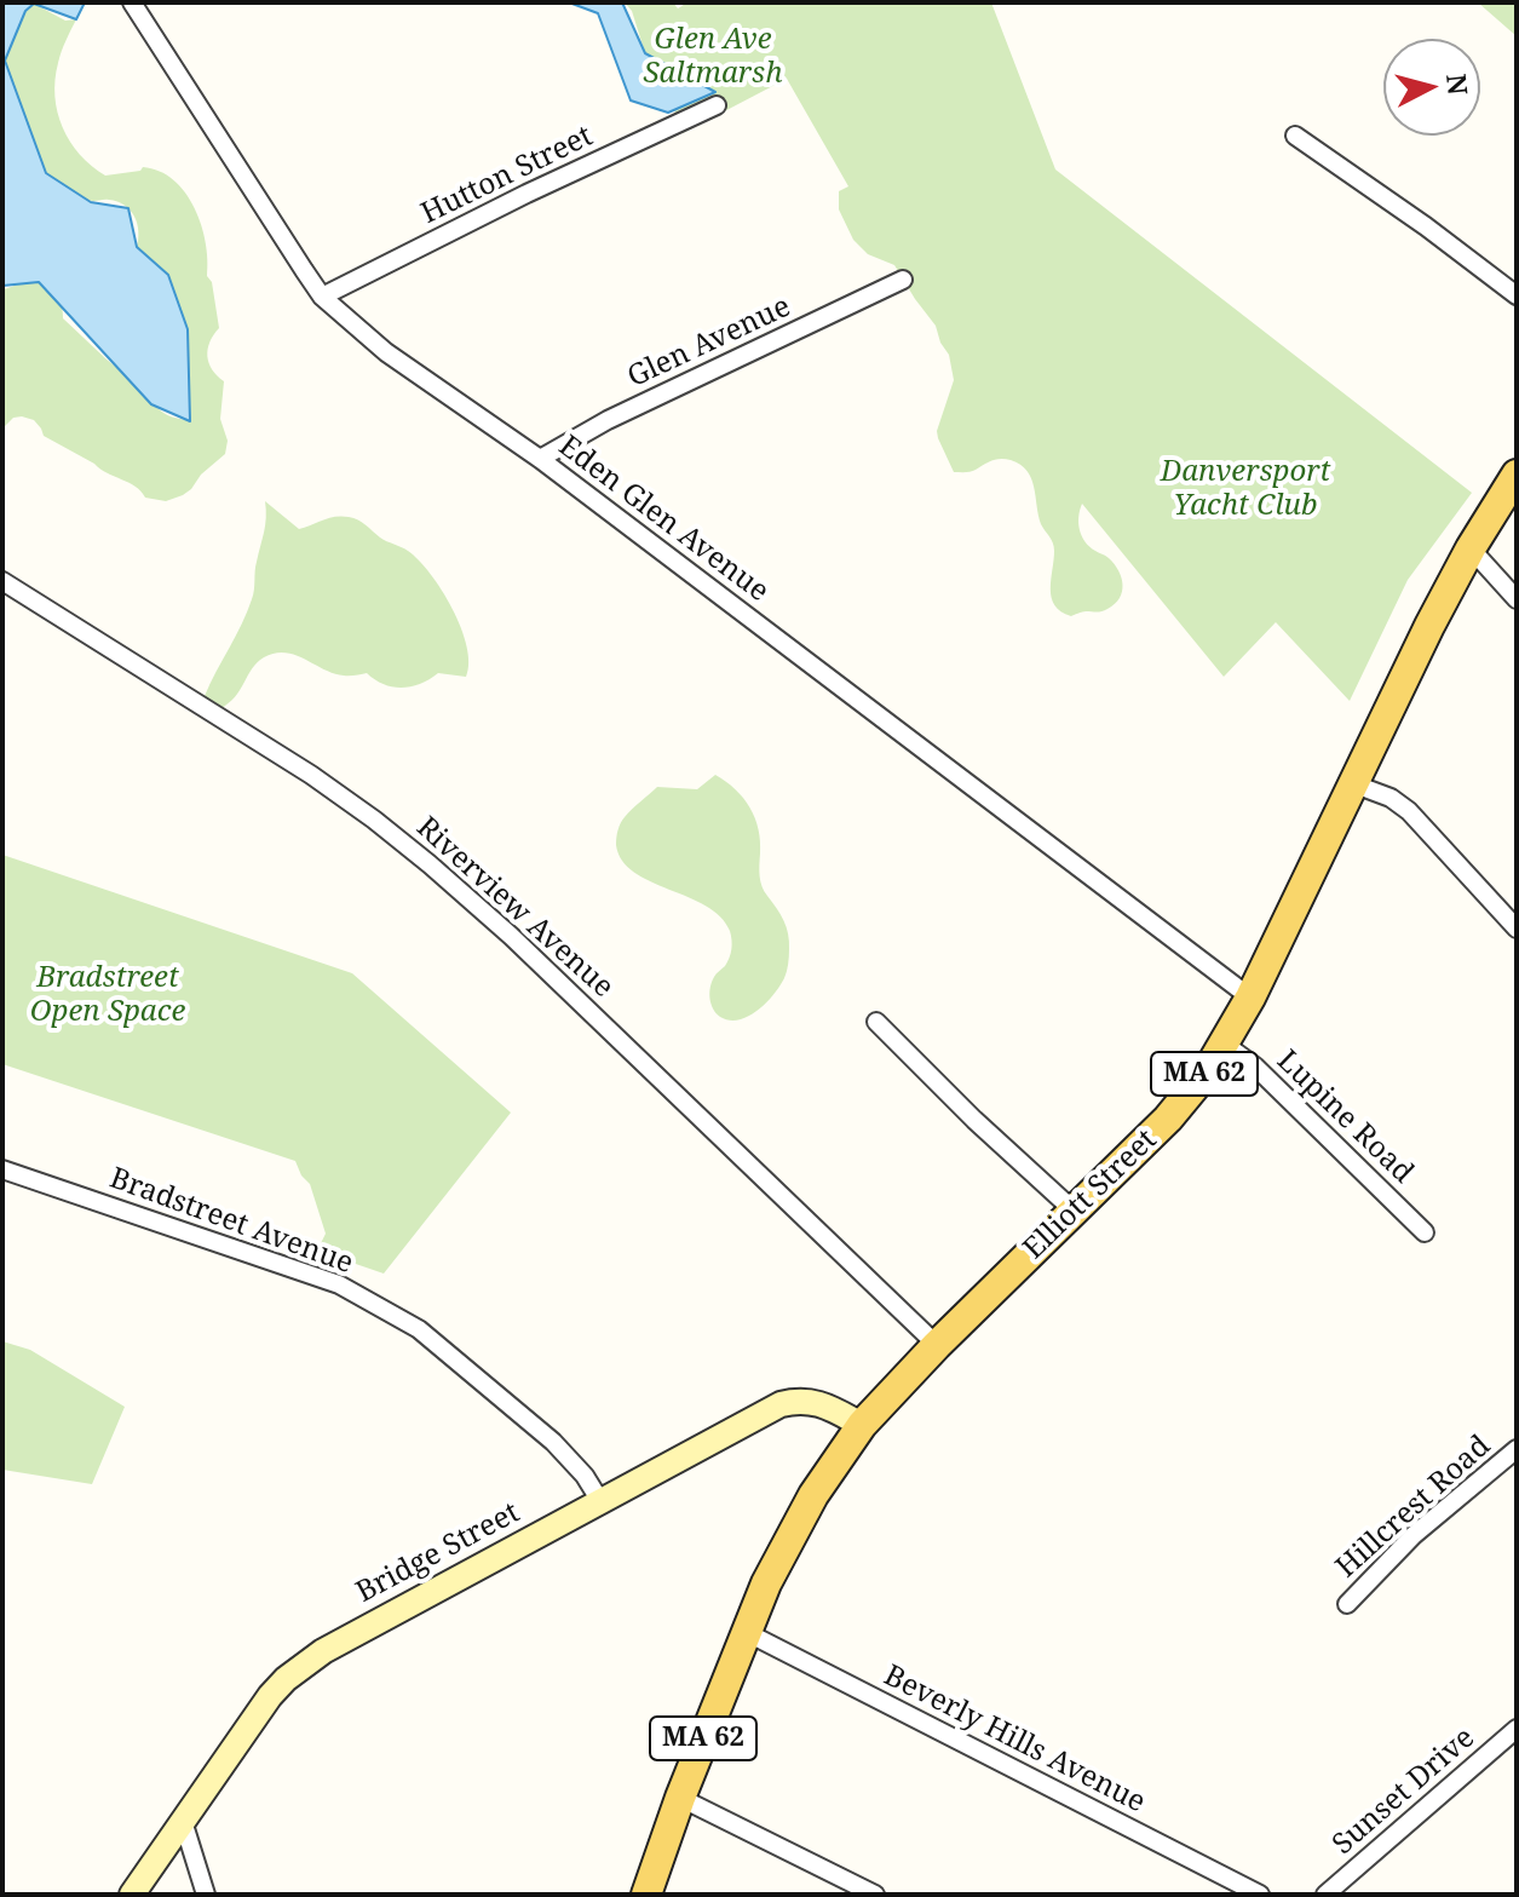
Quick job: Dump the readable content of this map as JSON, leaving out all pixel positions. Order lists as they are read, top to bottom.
{
  "streets": {
    "main road": ["MA 62", "Elliott Street", "Bridge Street"],
    "street": [
      "Hutton Street",
      "Glen Avenue",
      "Eden Glen Avenue",
      "Riverview Avenue",
      "Lupine Road",
      "Bradstreet Avenue",
      "Hillcrest Road",
      "Beverly Hills Avenue",
      "Sunset Drive"
    ]
  },
  "crossings": [
    ["Hutton Street", "Eden Glen Avenue"],
    ["Glen Avenue", "Eden Glen Avenue"],
    ["Eden Glen Avenue", "Elliott Street"],
    ["Riverview Avenue", "Elliott Street"],
    ["Lupine Road", "Elliott Street"],
    ["Elliott Street", "Bridge Street"],
    ["Elliott Street", "Beverly Hills Avenue"],
    ["Bradstreet Avenue", "Bridge Street"]
  ],
  "parks": ["Glen Ave Saltmarsh", "Danversport Yacht Club", "Bradstreet Open Space"],
  "north": "right"
}
